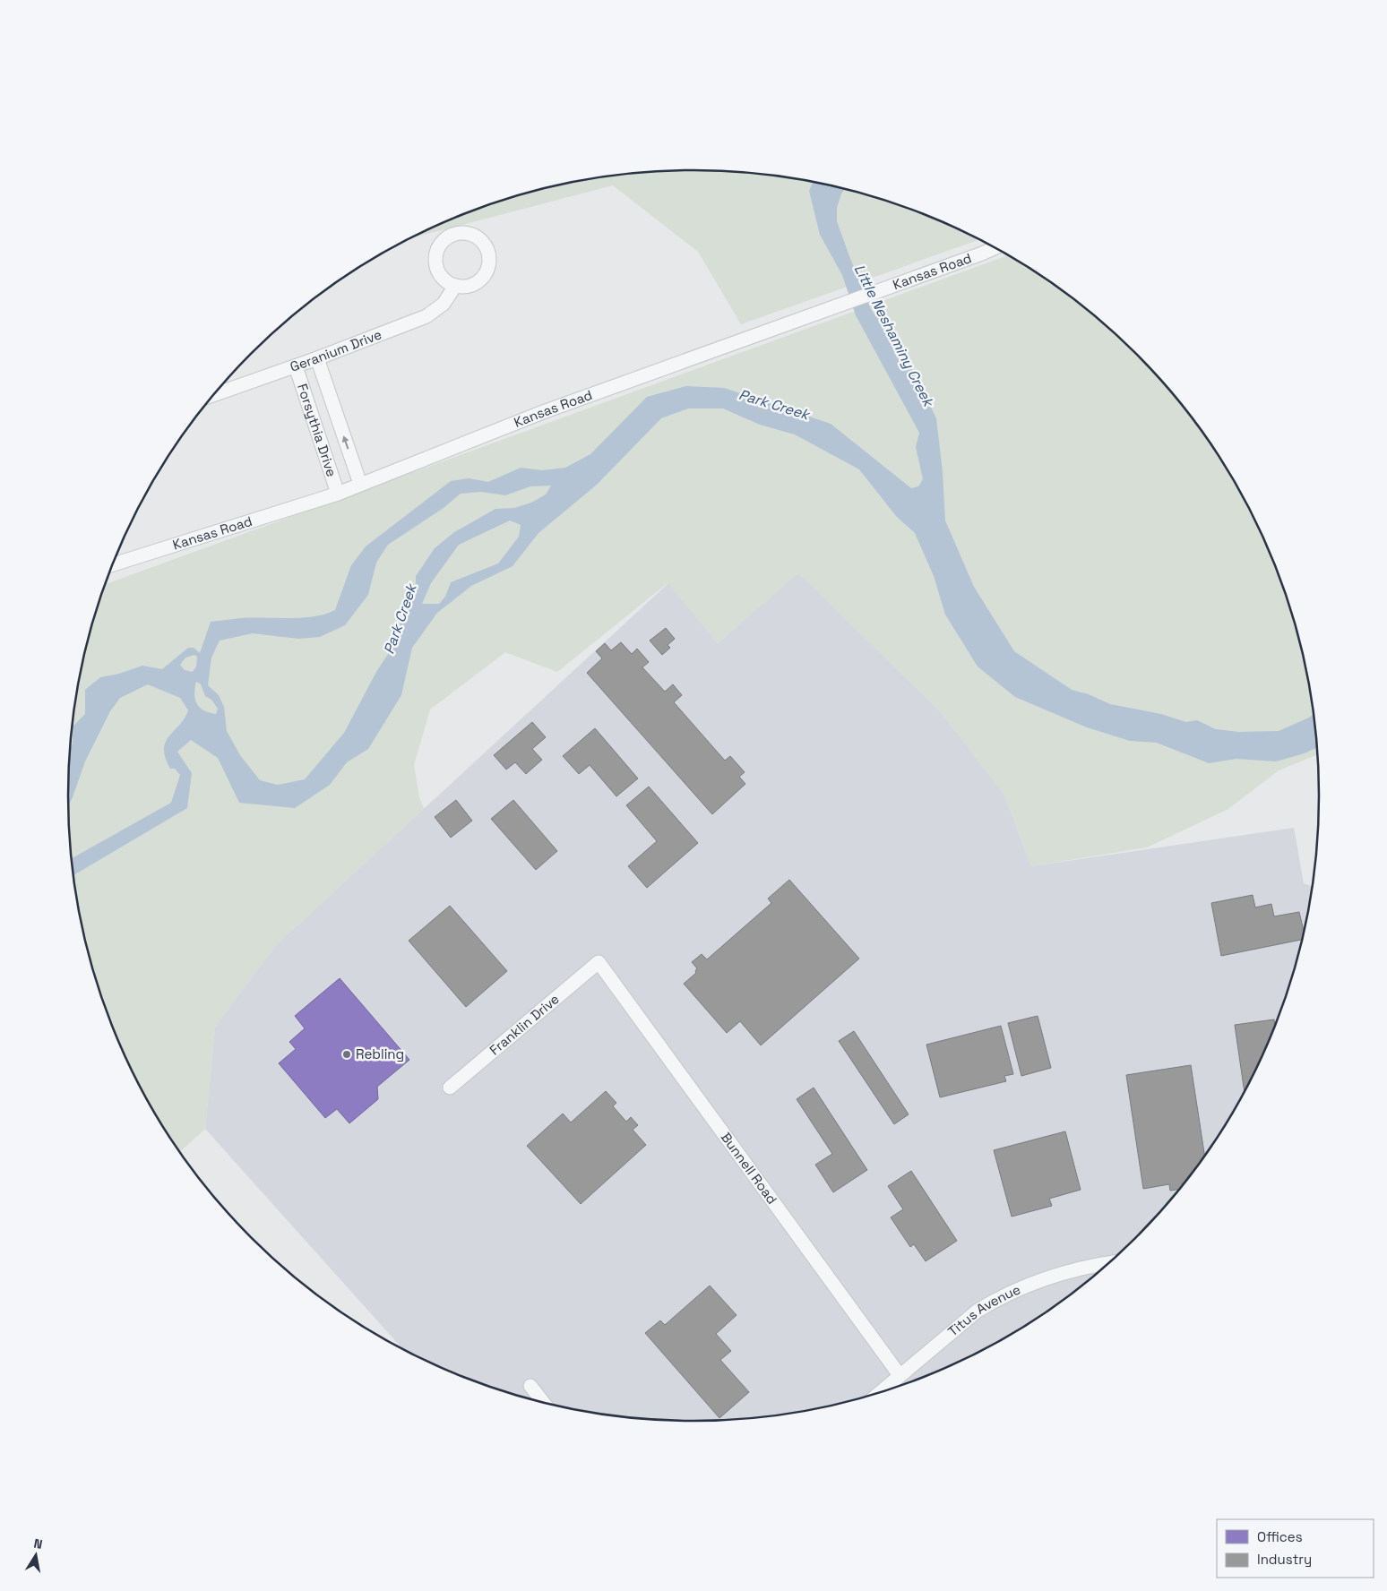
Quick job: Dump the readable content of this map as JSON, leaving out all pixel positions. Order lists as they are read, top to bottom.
{
  "streets": {
    "street": [
      "Kansas Road",
      "Geranium Drive",
      "Forsythia Drive",
      "Franklin Drive",
      "Bunnell Road",
      "Titus Avenue"
    ]
  },
  "crossings": [
    ["Kansas Road", "Forsythia Drive"],
    ["Geranium Drive", "Forsythia Drive"],
    ["Franklin Drive", "Bunnell Road"],
    ["Bunnell Road", "Titus Avenue"]
  ],
  "water": ["Little Neshaminy Creek", "Park Creek"],
  "places": ["Rebling"],
  "legend": ["Offices", "Industry"],
  "north": "top"
}
